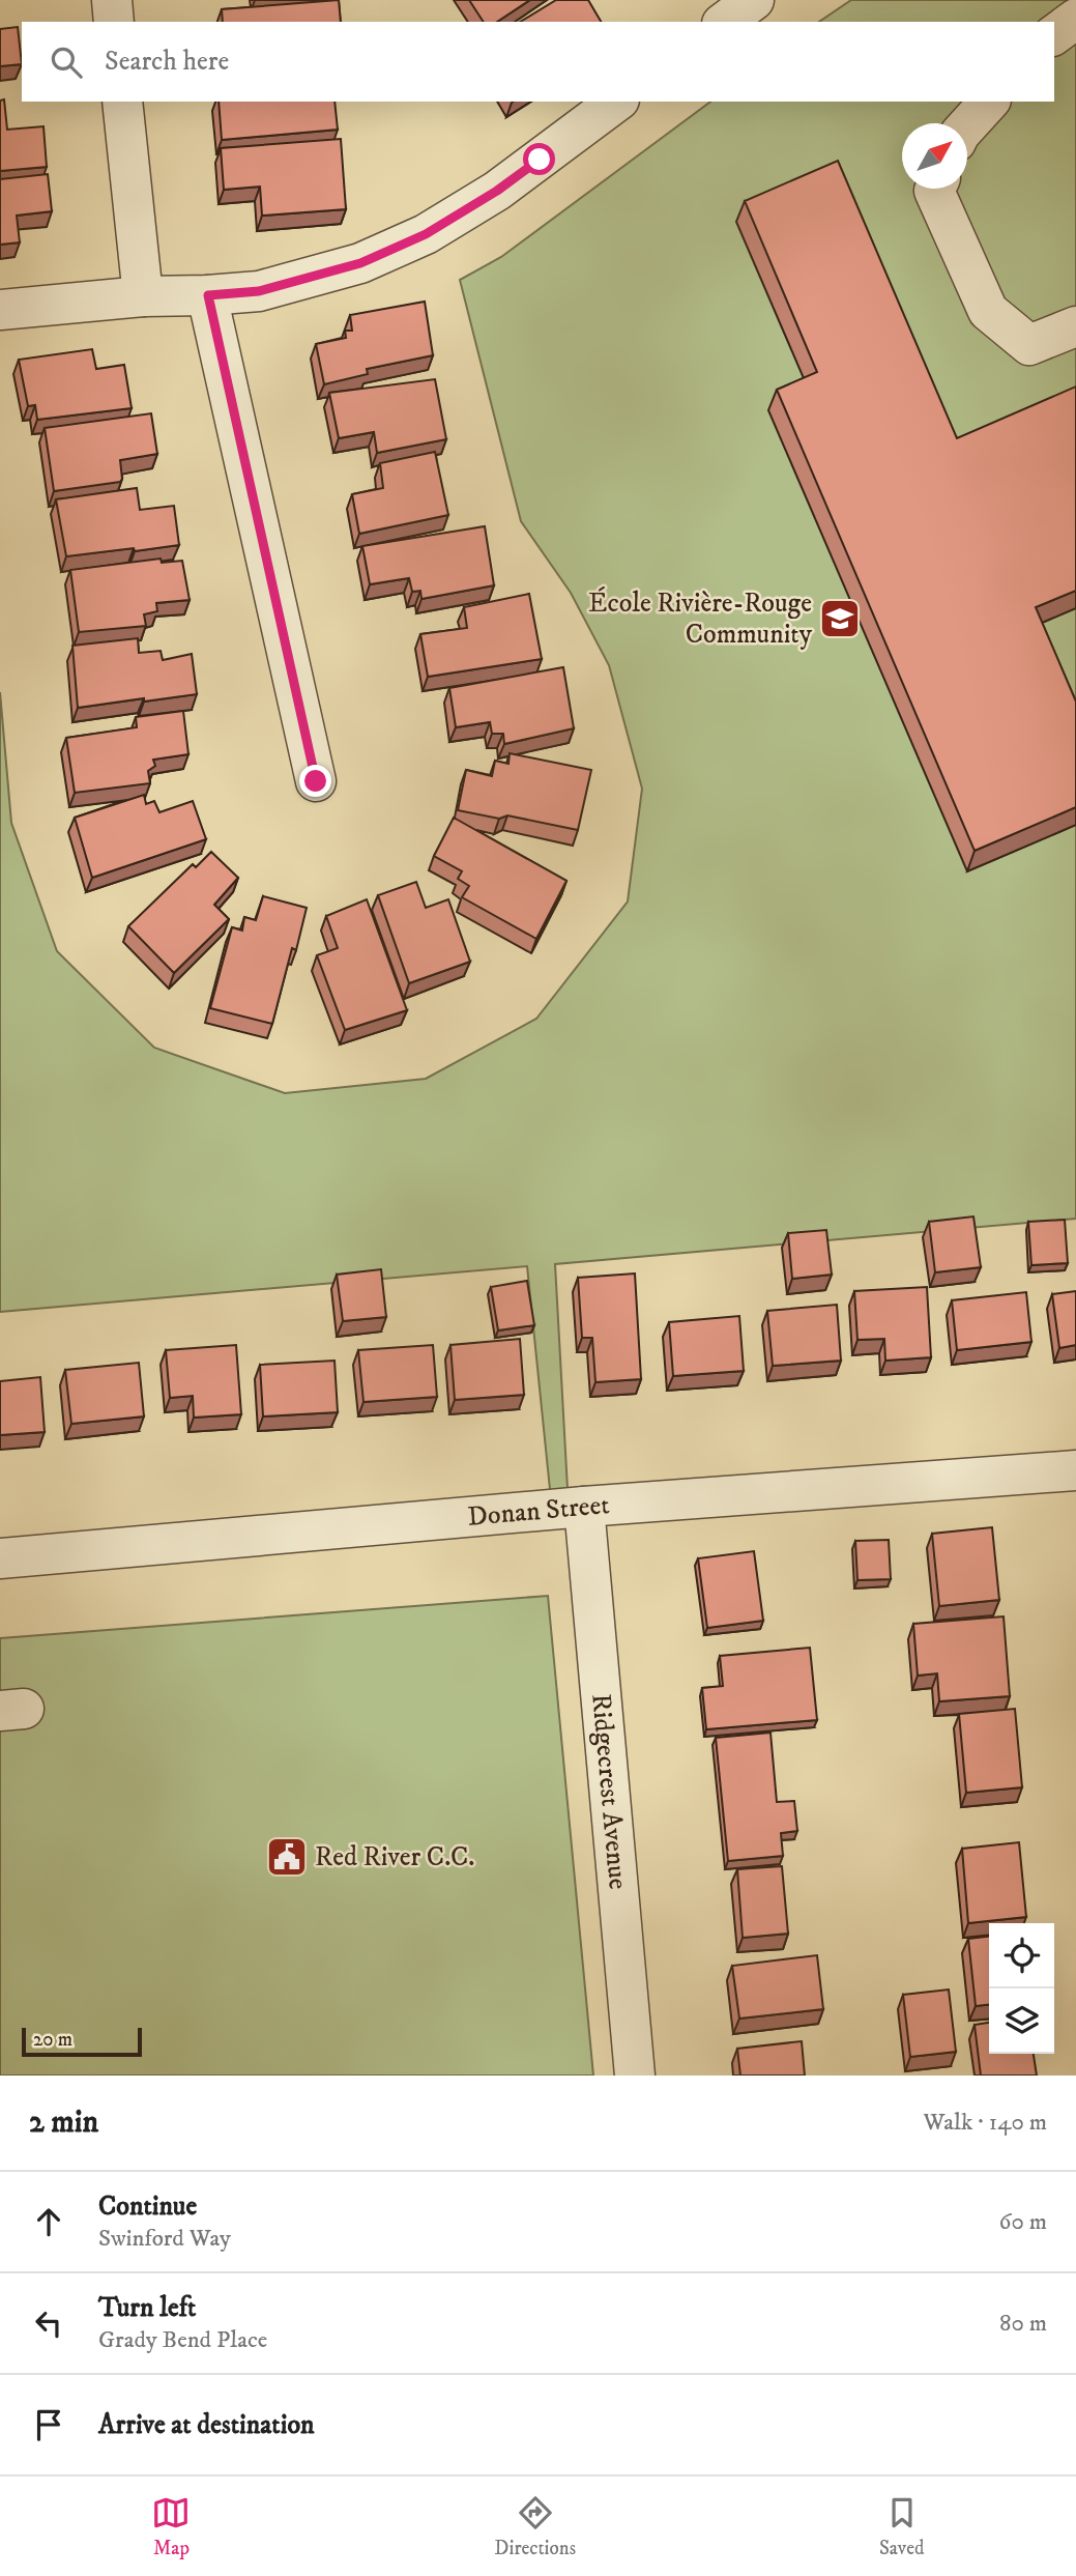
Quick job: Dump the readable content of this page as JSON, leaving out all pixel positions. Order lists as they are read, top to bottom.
{
  "streets": {
    "street": ["Donan Street", "Ridgecrest Avenue"]
  },
  "crossings": [
    ["Donan Street", "Ridgecrest Avenue"]
  ],
  "places": {
    "school or university": ["École Rivière-Rouge Community"],
    "public building": ["Red River C.C."]
  },
  "scale_bar": "20 m",
  "north": "top right",
  "page": {
    "search": "Search here",
    "scale": "20 m",
    "heading": ["2 min", "Walk · 140 m"],
    "list": [
      ["Continue", "Swinford Way", "60 m"],
      ["Turn left", "Grady Bend Place", "80 m"],
      "Arrive at destination"
    ],
    "nav": ["Map", "Directions", "Saved"]
  }
}
